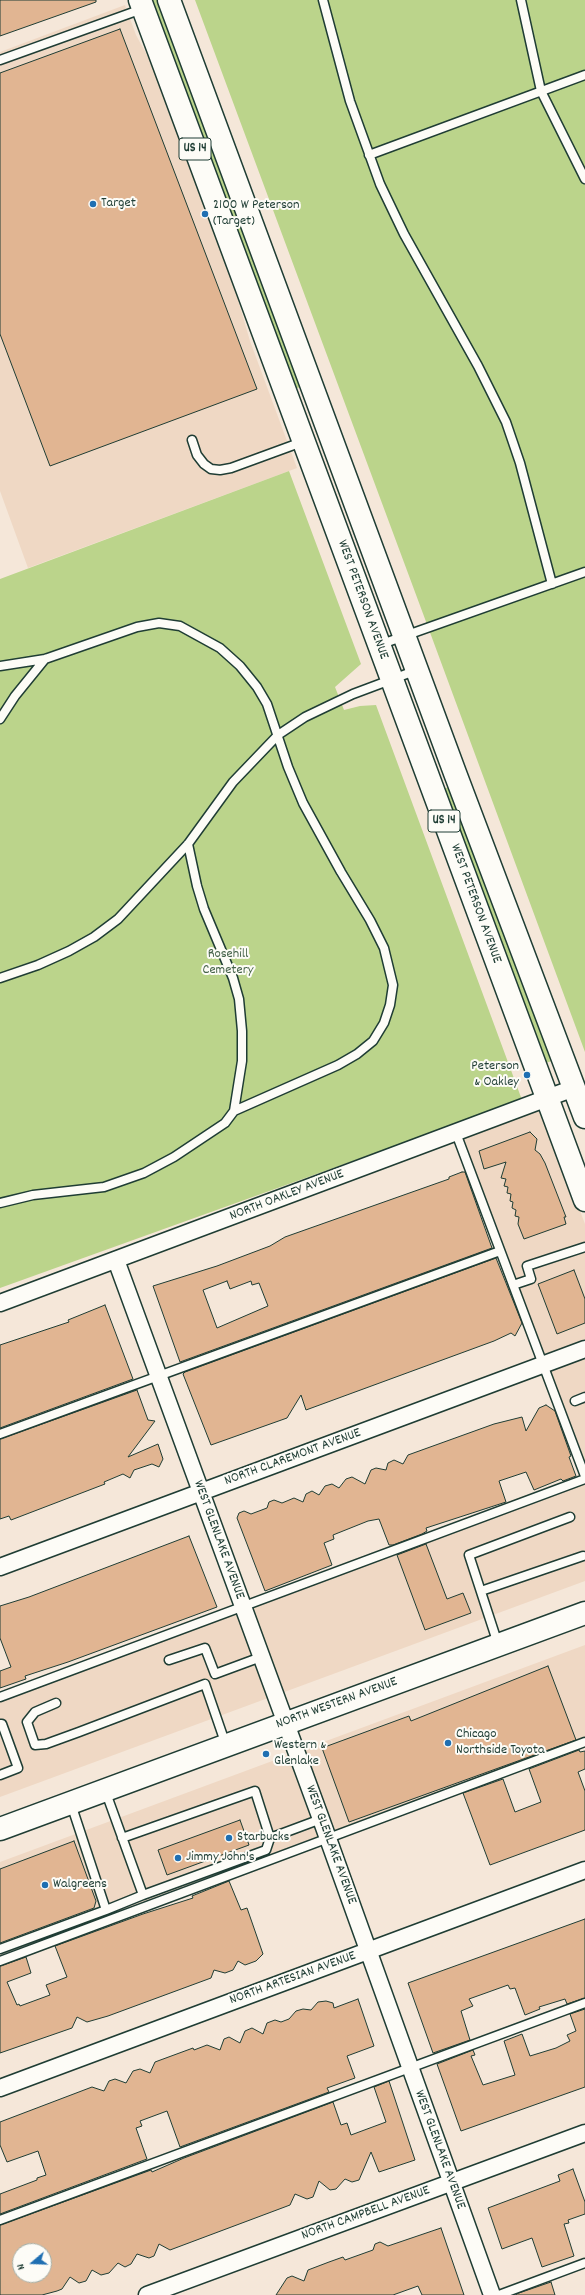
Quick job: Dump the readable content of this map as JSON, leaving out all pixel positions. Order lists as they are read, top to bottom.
{
  "streets": {
    "main road": ["US 14", "WEST PETERSON AVENUE", "NORTH WESTERN AVENUE"],
    "street": [
      "NORTH OAKLEY AVENUE",
      "NORTH CLAREMONT AVENUE",
      "WEST GLENLAKE AVENUE",
      "NORTH ARTESIAN AVENUE",
      "NORTH CAMPBELL AVENUE"
    ]
  },
  "crossings": [
    ["WEST PETERSON AVENUE", "NORTH OAKLEY AVENUE"],
    ["NORTH OAKLEY AVENUE", "WEST GLENLAKE AVENUE"],
    ["NORTH CLAREMONT AVENUE", "WEST GLENLAKE AVENUE"],
    ["WEST GLENLAKE AVENUE", "NORTH WESTERN AVENUE"],
    ["WEST GLENLAKE AVENUE", "NORTH ARTESIAN AVENUE"],
    ["WEST GLENLAKE AVENUE", "NORTH CAMPBELL AVENUE"]
  ],
  "parks": ["Rosehill Cemetery"],
  "places": [
    "Target",
    "2100 W Peterson (Target)",
    "Peterson & Oakley",
    "Chicago Northside Toyota",
    "Western & Glenlake",
    "Starbucks",
    "Jimmy John's",
    "Walgreens"
  ],
  "north": "left"
}
